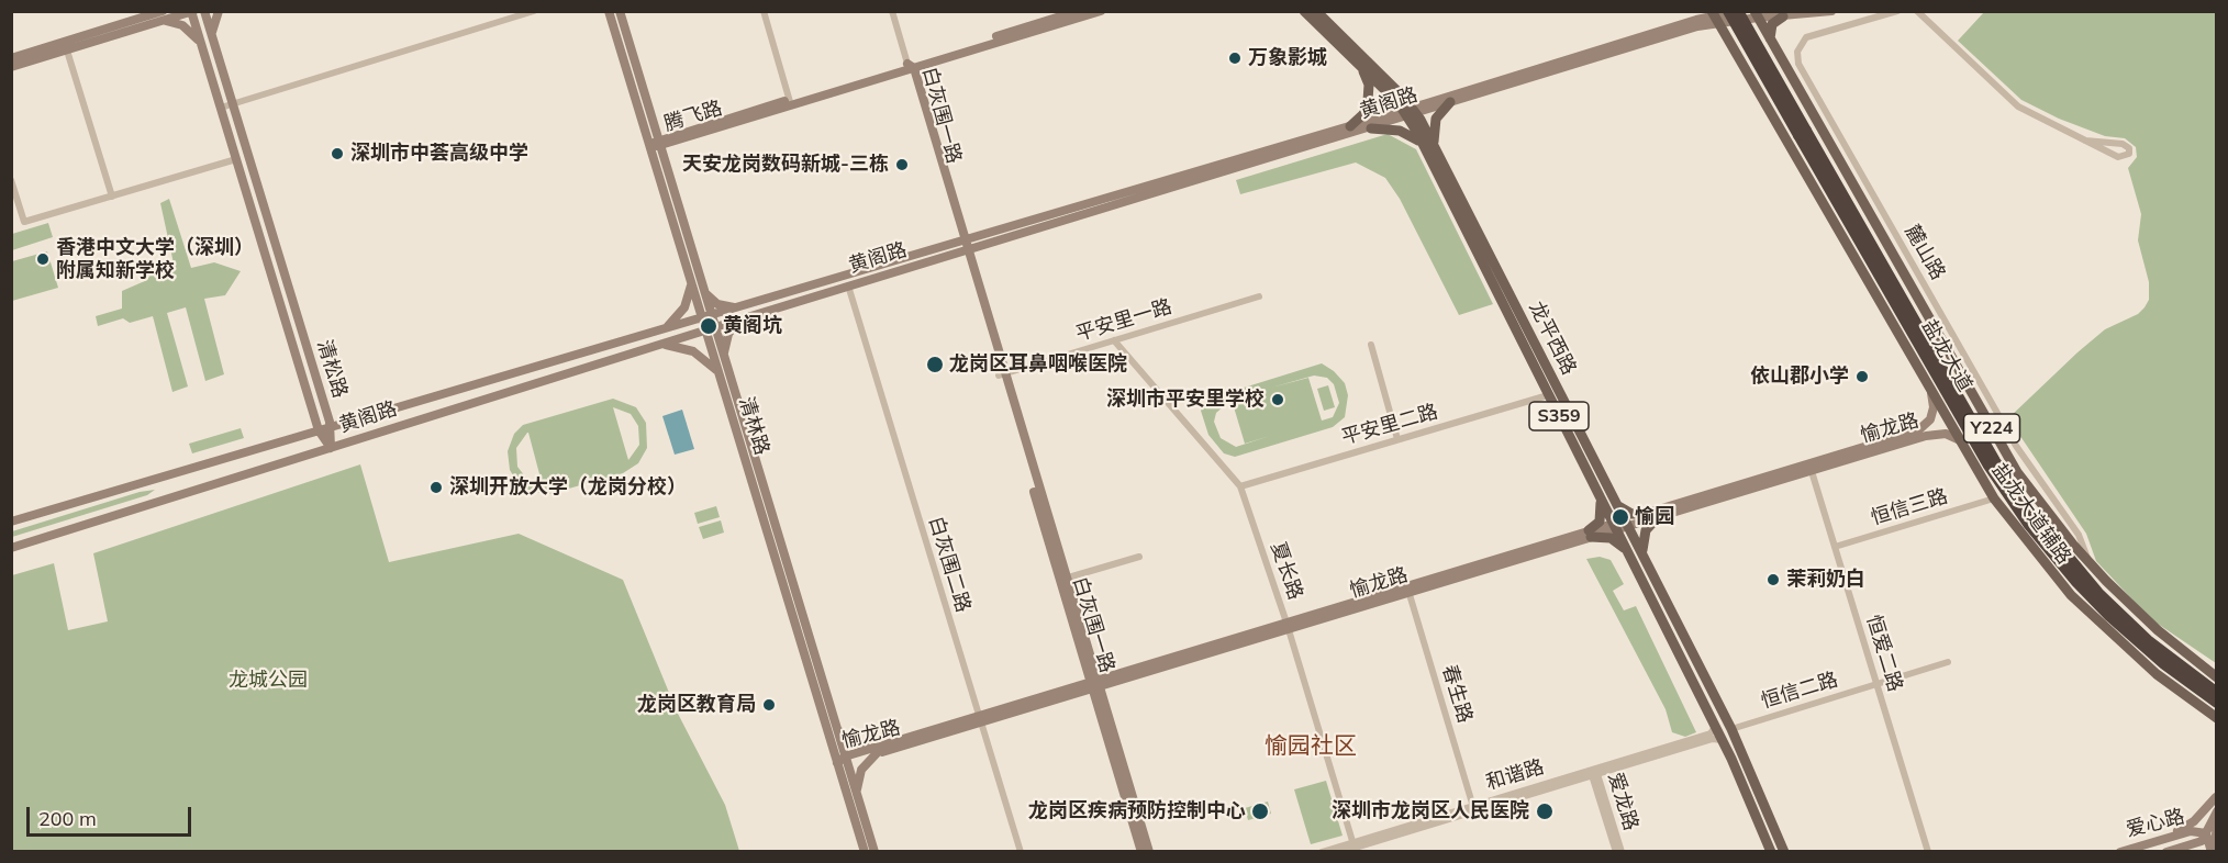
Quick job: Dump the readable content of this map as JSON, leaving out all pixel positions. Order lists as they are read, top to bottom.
{
  "streets": {
    "highway": ["盐龙大道"],
    "main road": [
      "黄阁路",
      "白灰围一路",
      "腾飞路",
      "龙平西路",
      "清松路",
      "S359",
      "清林路",
      "愉龙路",
      "Y224",
      "盐龙大道辅路",
      "爱心路"
    ],
    "street": [
      "麓山路",
      "平安里一路",
      "平安里二路",
      "恒信三路",
      "白灰围二路",
      "夏长路",
      "恒爱二路",
      "恒信二路",
      "春生路",
      "和谐路",
      "爱龙路"
    ]
  },
  "crossings": [
    ["黄阁路", "白灰围一路"],
    ["黄阁路", "龙平西路"],
    ["黄阁路", "盐龙大道"],
    ["黄阁路", "清松路"],
    ["黄阁路", "清林路"],
    ["黄阁路", "盐龙大道辅路"],
    ["黄阁路", "白灰围二路"],
    ["白灰围一路", "腾飞路"],
    ["白灰围一路", "平安里一路"],
    ["白灰围一路", "愉龙路"],
    ["腾飞路", "清林路"],
    ["麓山路", "盐龙大道辅路"],
    ["平安里一路", "夏长路"],
    ["龙平西路", "平安里二路"],
    ["龙平西路", "愉龙路"],
    ["龙平西路", "恒信二路"],
    ["龙平西路", "和谐路"],
    ["平安里二路", "夏长路"],
    ["清林路", "愉龙路"],
    ["愉龙路", "盐龙大道辅路"],
    ["愉龙路", "白灰围二路"],
    ["愉龙路", "夏长路"],
    ["愉龙路", "恒爱二路"],
    ["愉龙路", "春生路"],
    ["恒信三路", "盐龙大道辅路"],
    ["恒信三路", "恒爱二路"],
    ["夏长路", "和谐路"],
    ["恒爱二路", "恒信二路"],
    ["春生路", "和谐路"],
    ["和谐路", "爱龙路"]
  ],
  "districts": ["愉园社区"],
  "parks": ["龙城公园"],
  "places": [
    "万象影城",
    "深圳市中荟高级中学",
    "天安龙岗数码新城-三栋",
    "香港中文大学（深圳） 附属知新学校",
    "黄阁坑",
    "龙岗区耳鼻咽喉医院",
    "依山郡小学",
    "深圳市平安里学校",
    "深圳开放大学（龙岗分校）",
    "愉园",
    "茉莉奶白",
    "龙岗区教育局",
    "龙岗区疾病预防控制中心",
    "深圳市龙岗区人民医院"
  ],
  "scale_bar": "200 m"
}
